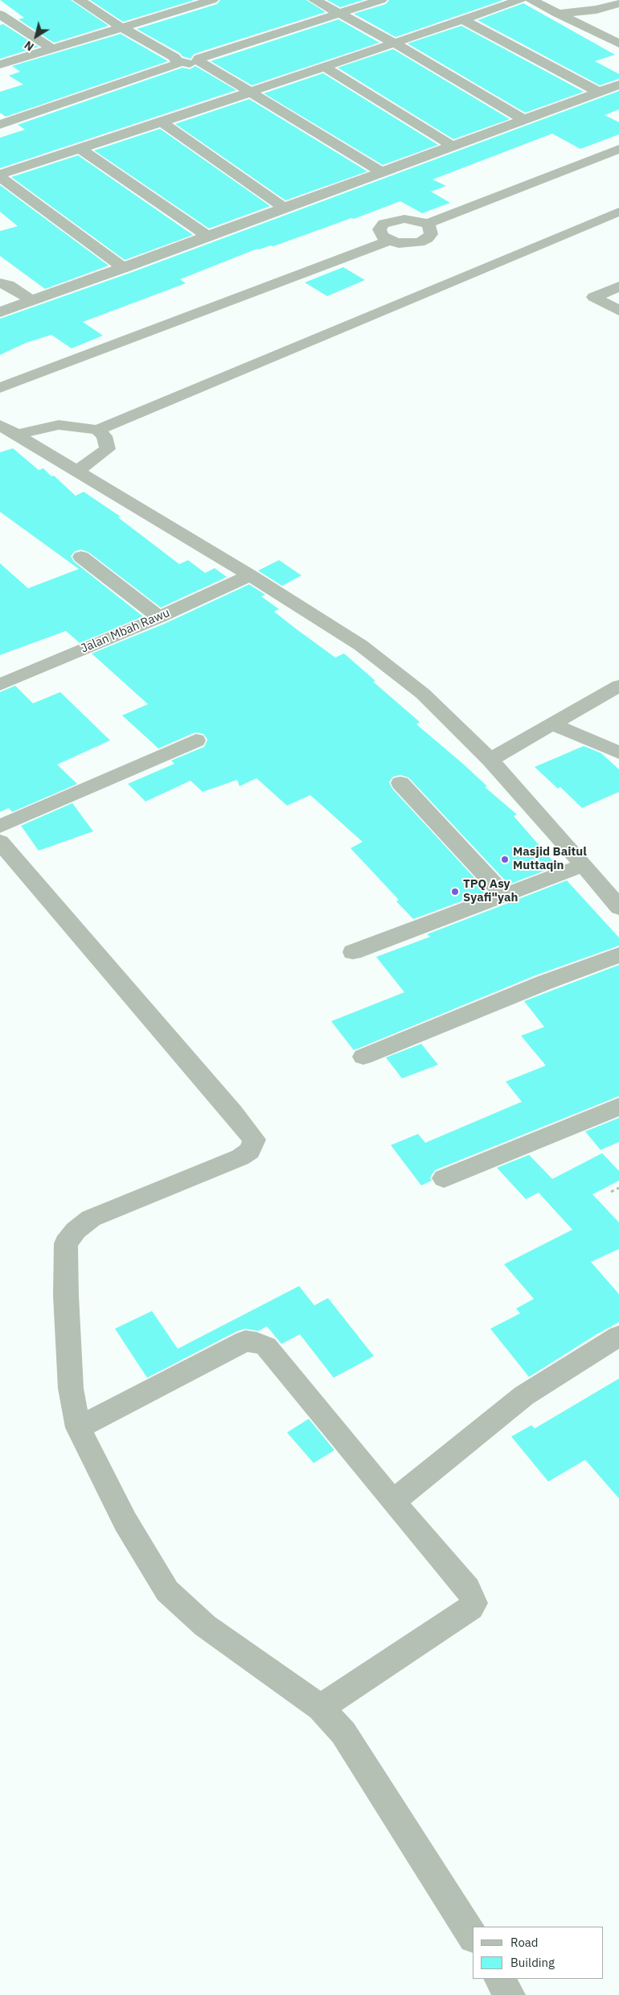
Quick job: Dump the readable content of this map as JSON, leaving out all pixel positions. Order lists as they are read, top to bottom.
{
  "streets": {
    "street": ["Jalan Mbah Rawu"]
  },
  "places": ["Masjid Baitul Muttaqin", "TPQ Asy Syafi\"yah"],
  "legend": ["Road", "Building"],
  "north": "bottom left"
}
